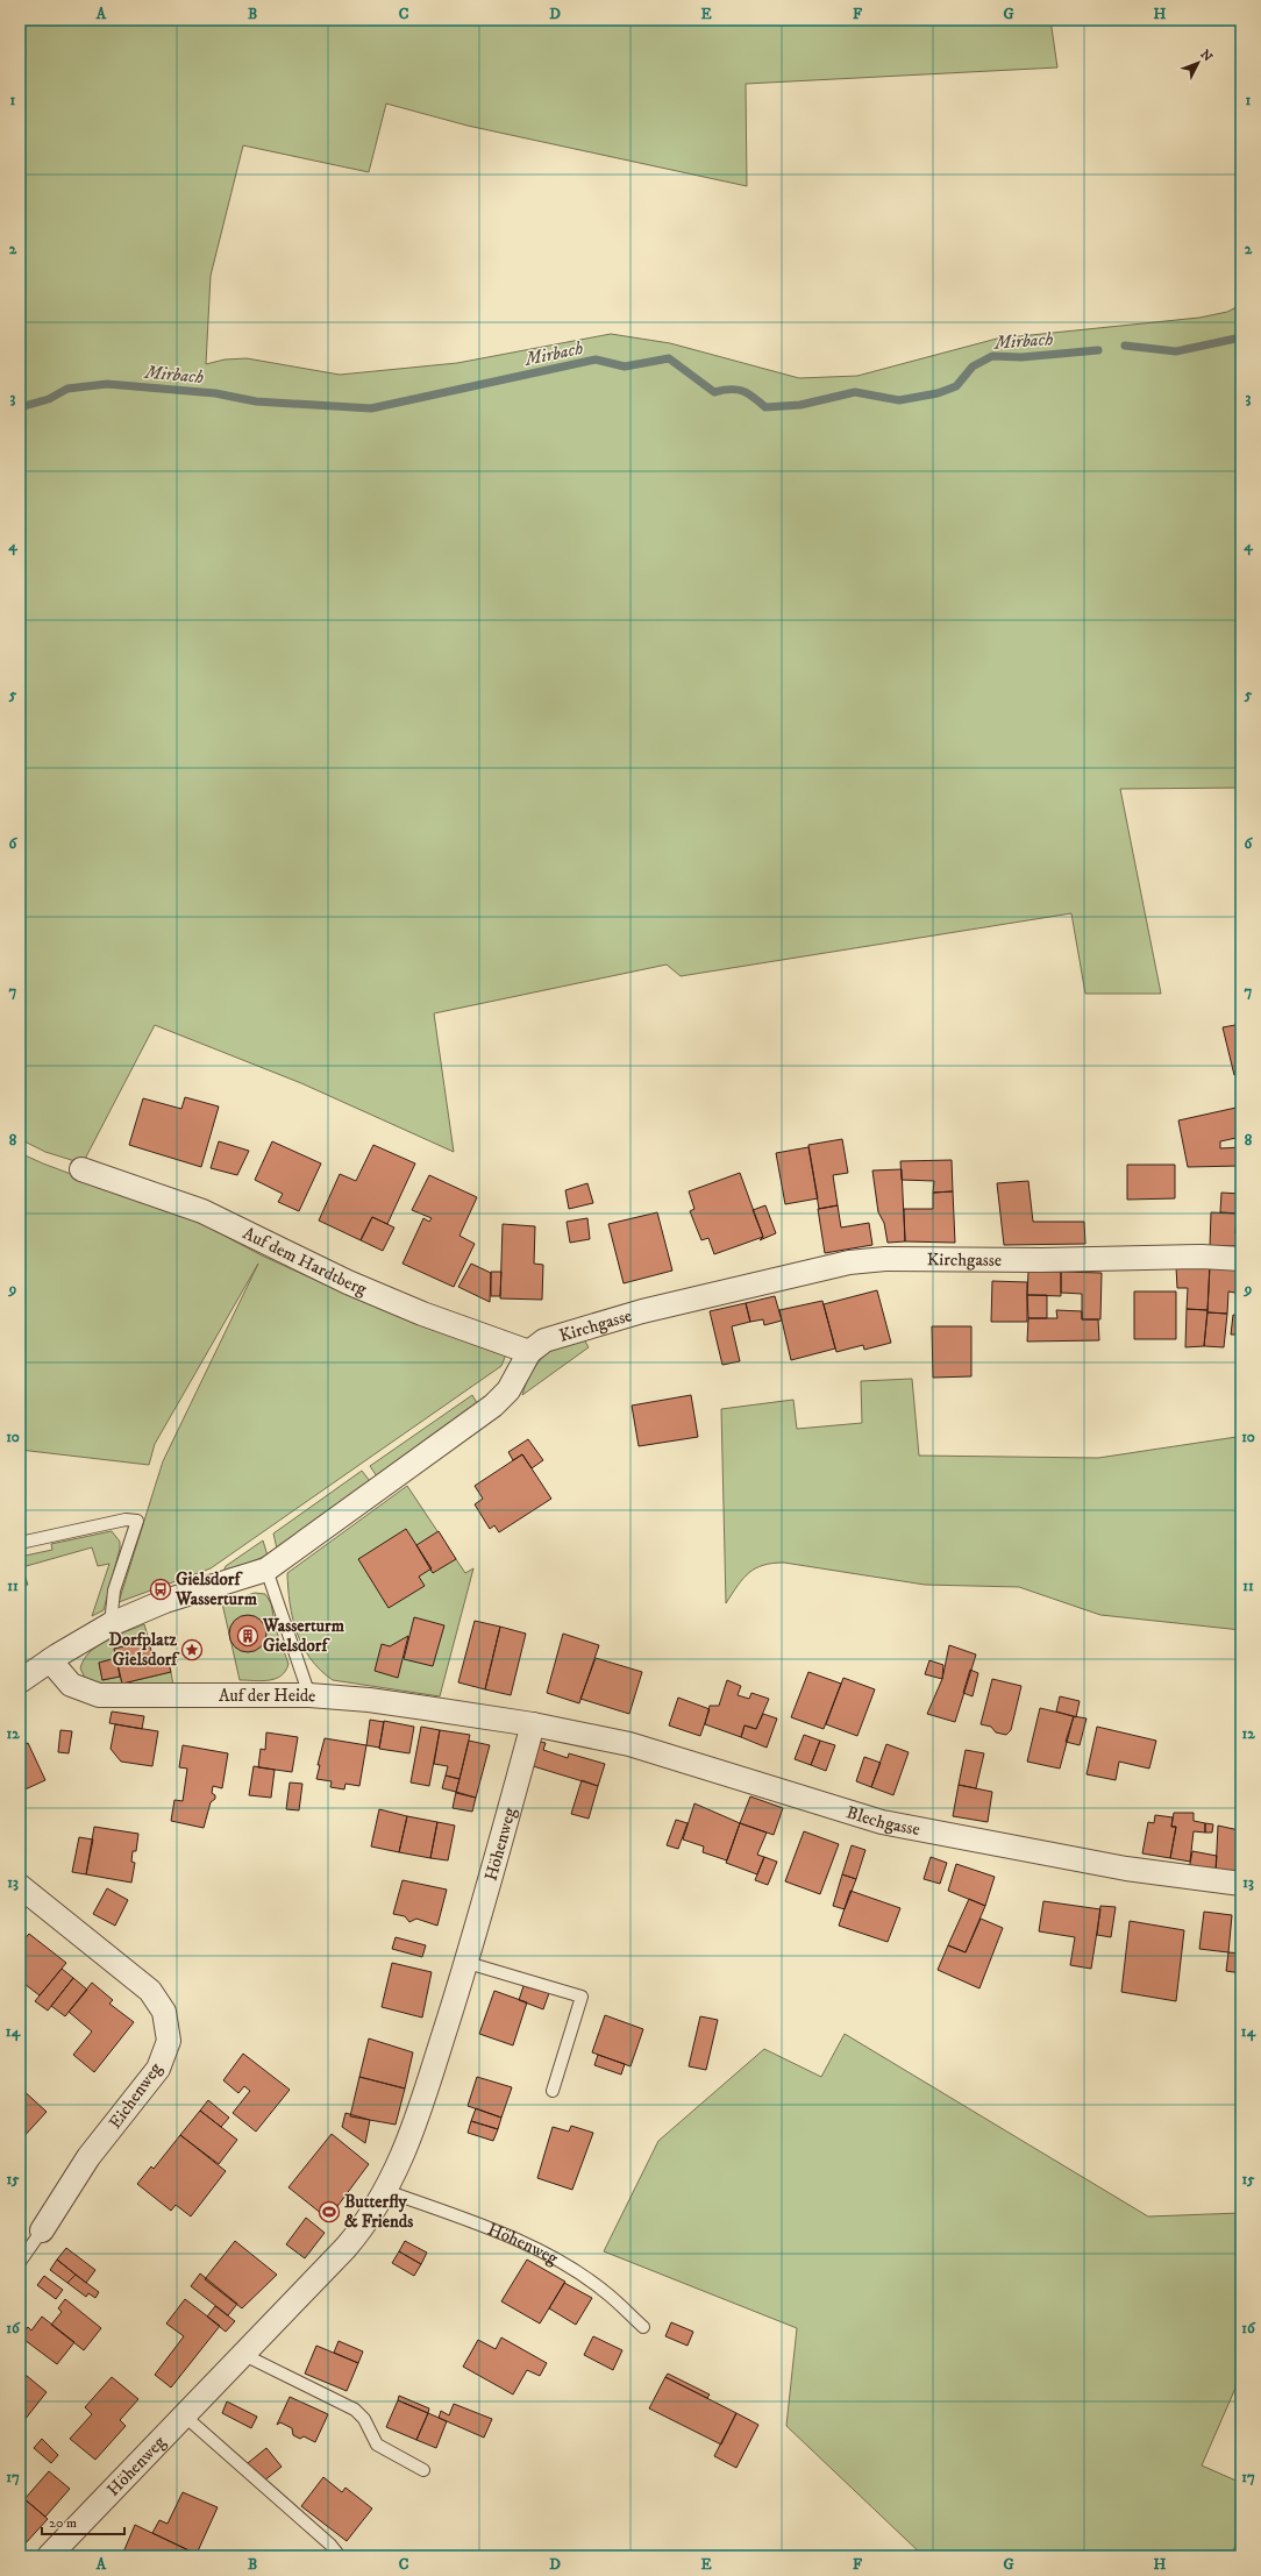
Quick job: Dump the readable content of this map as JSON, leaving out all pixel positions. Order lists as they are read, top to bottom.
{
  "streets": {
    "street": [
      "Kirchgasse",
      "Auf dem Hardtberg",
      "Auf der Heide",
      "Blechgasse",
      "Höhenweg",
      "Eichenweg"
    ]
  },
  "crossings": [
    ["Kirchgasse", "Auf dem Hardtberg"],
    ["Kirchgasse", "Auf der Heide"],
    ["Auf der Heide", "Blechgasse"],
    ["Auf der Heide", "Höhenweg"],
    ["Blechgasse", "Höhenweg"]
  ],
  "water": ["Mirbach"],
  "places": {
    "bus stop": ["Gielsdorf Wasserturm"],
    "building": ["Wasserturm Gielsdorf"],
    "place": ["Dorfplatz Gielsdorf"],
    "sports": ["Butterfly & Friends"]
  },
  "scale_bar": "20 m",
  "north": "top right",
  "grid": {
    "columns": [
      "A",
      "B",
      "C",
      "D",
      "E",
      "F",
      "G",
      "H"
    ],
    "rows": [
      "1",
      "2",
      "3",
      "4",
      "5",
      "6",
      "7",
      "8",
      "9",
      "10",
      "11",
      "12",
      "13",
      "14",
      "15",
      "16",
      "17"
    ]
  }
}
